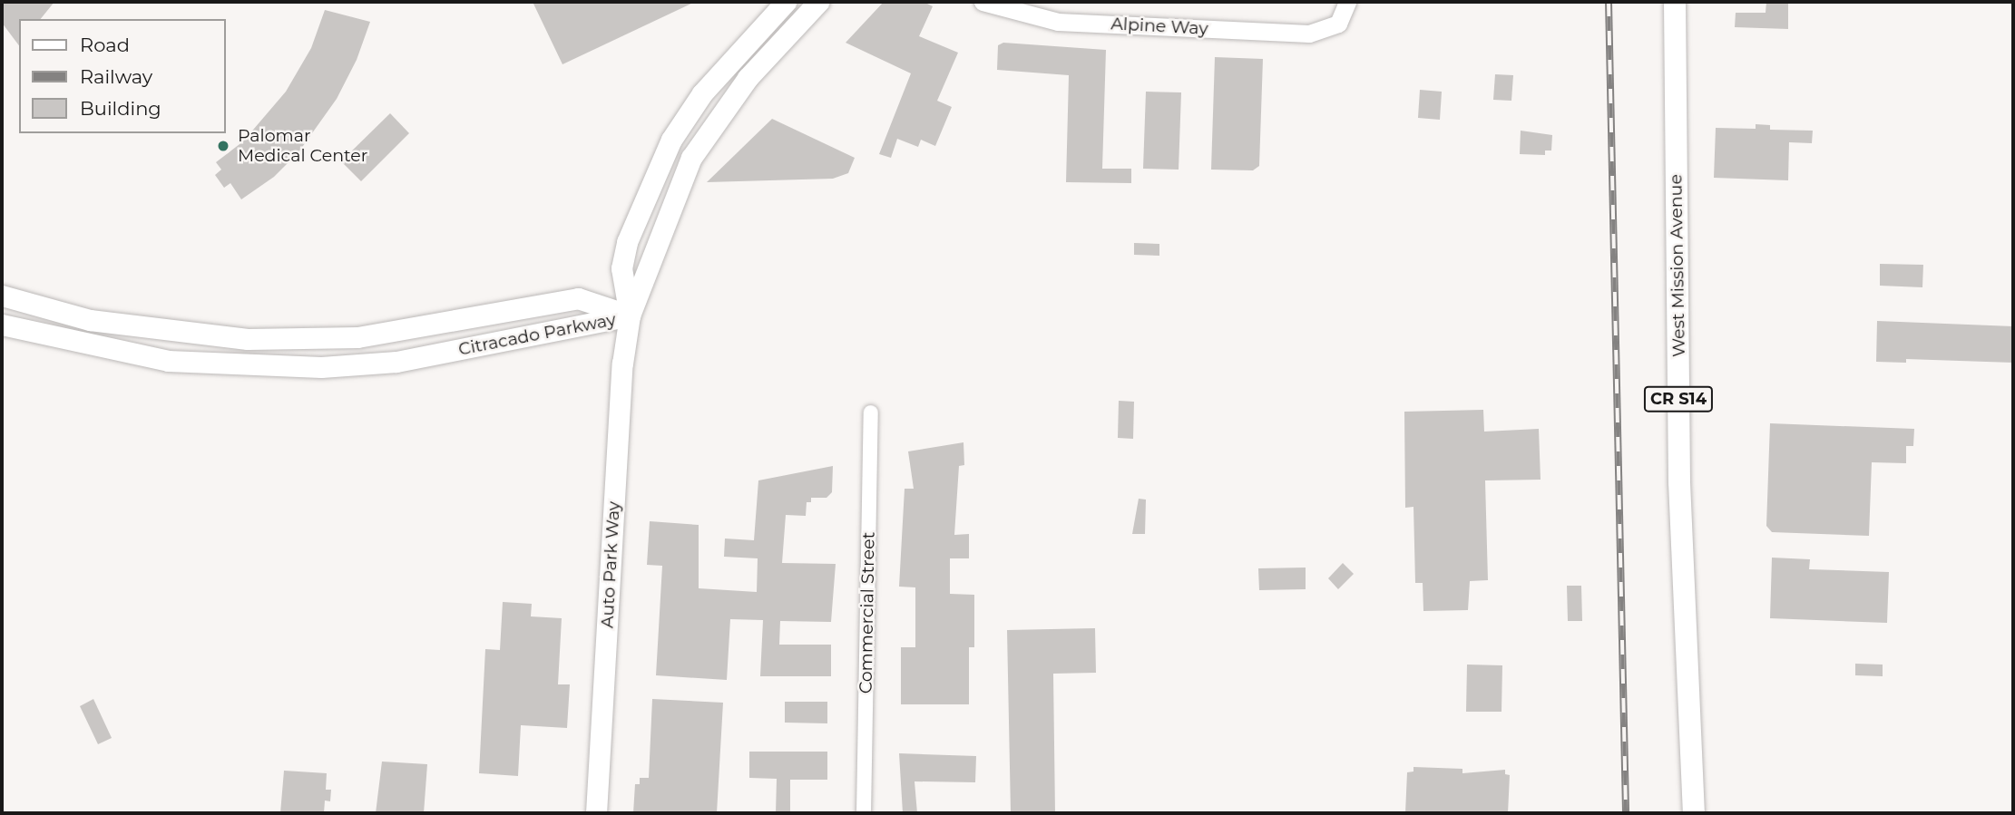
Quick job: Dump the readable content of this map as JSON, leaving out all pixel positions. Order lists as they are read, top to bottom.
{
  "streets": {
    "main road": [
      "West Mission Avenue",
      "Citracado Parkway",
      "CR S14",
      "Auto Park Way"
    ],
    "street": ["Alpine Way", "Commercial Street"]
  },
  "crossings": [
    ["Citracado Parkway", "Auto Park Way"]
  ],
  "places": ["Palomar Medical Center"],
  "legend": ["Road", "Railway", "Building"]
}
